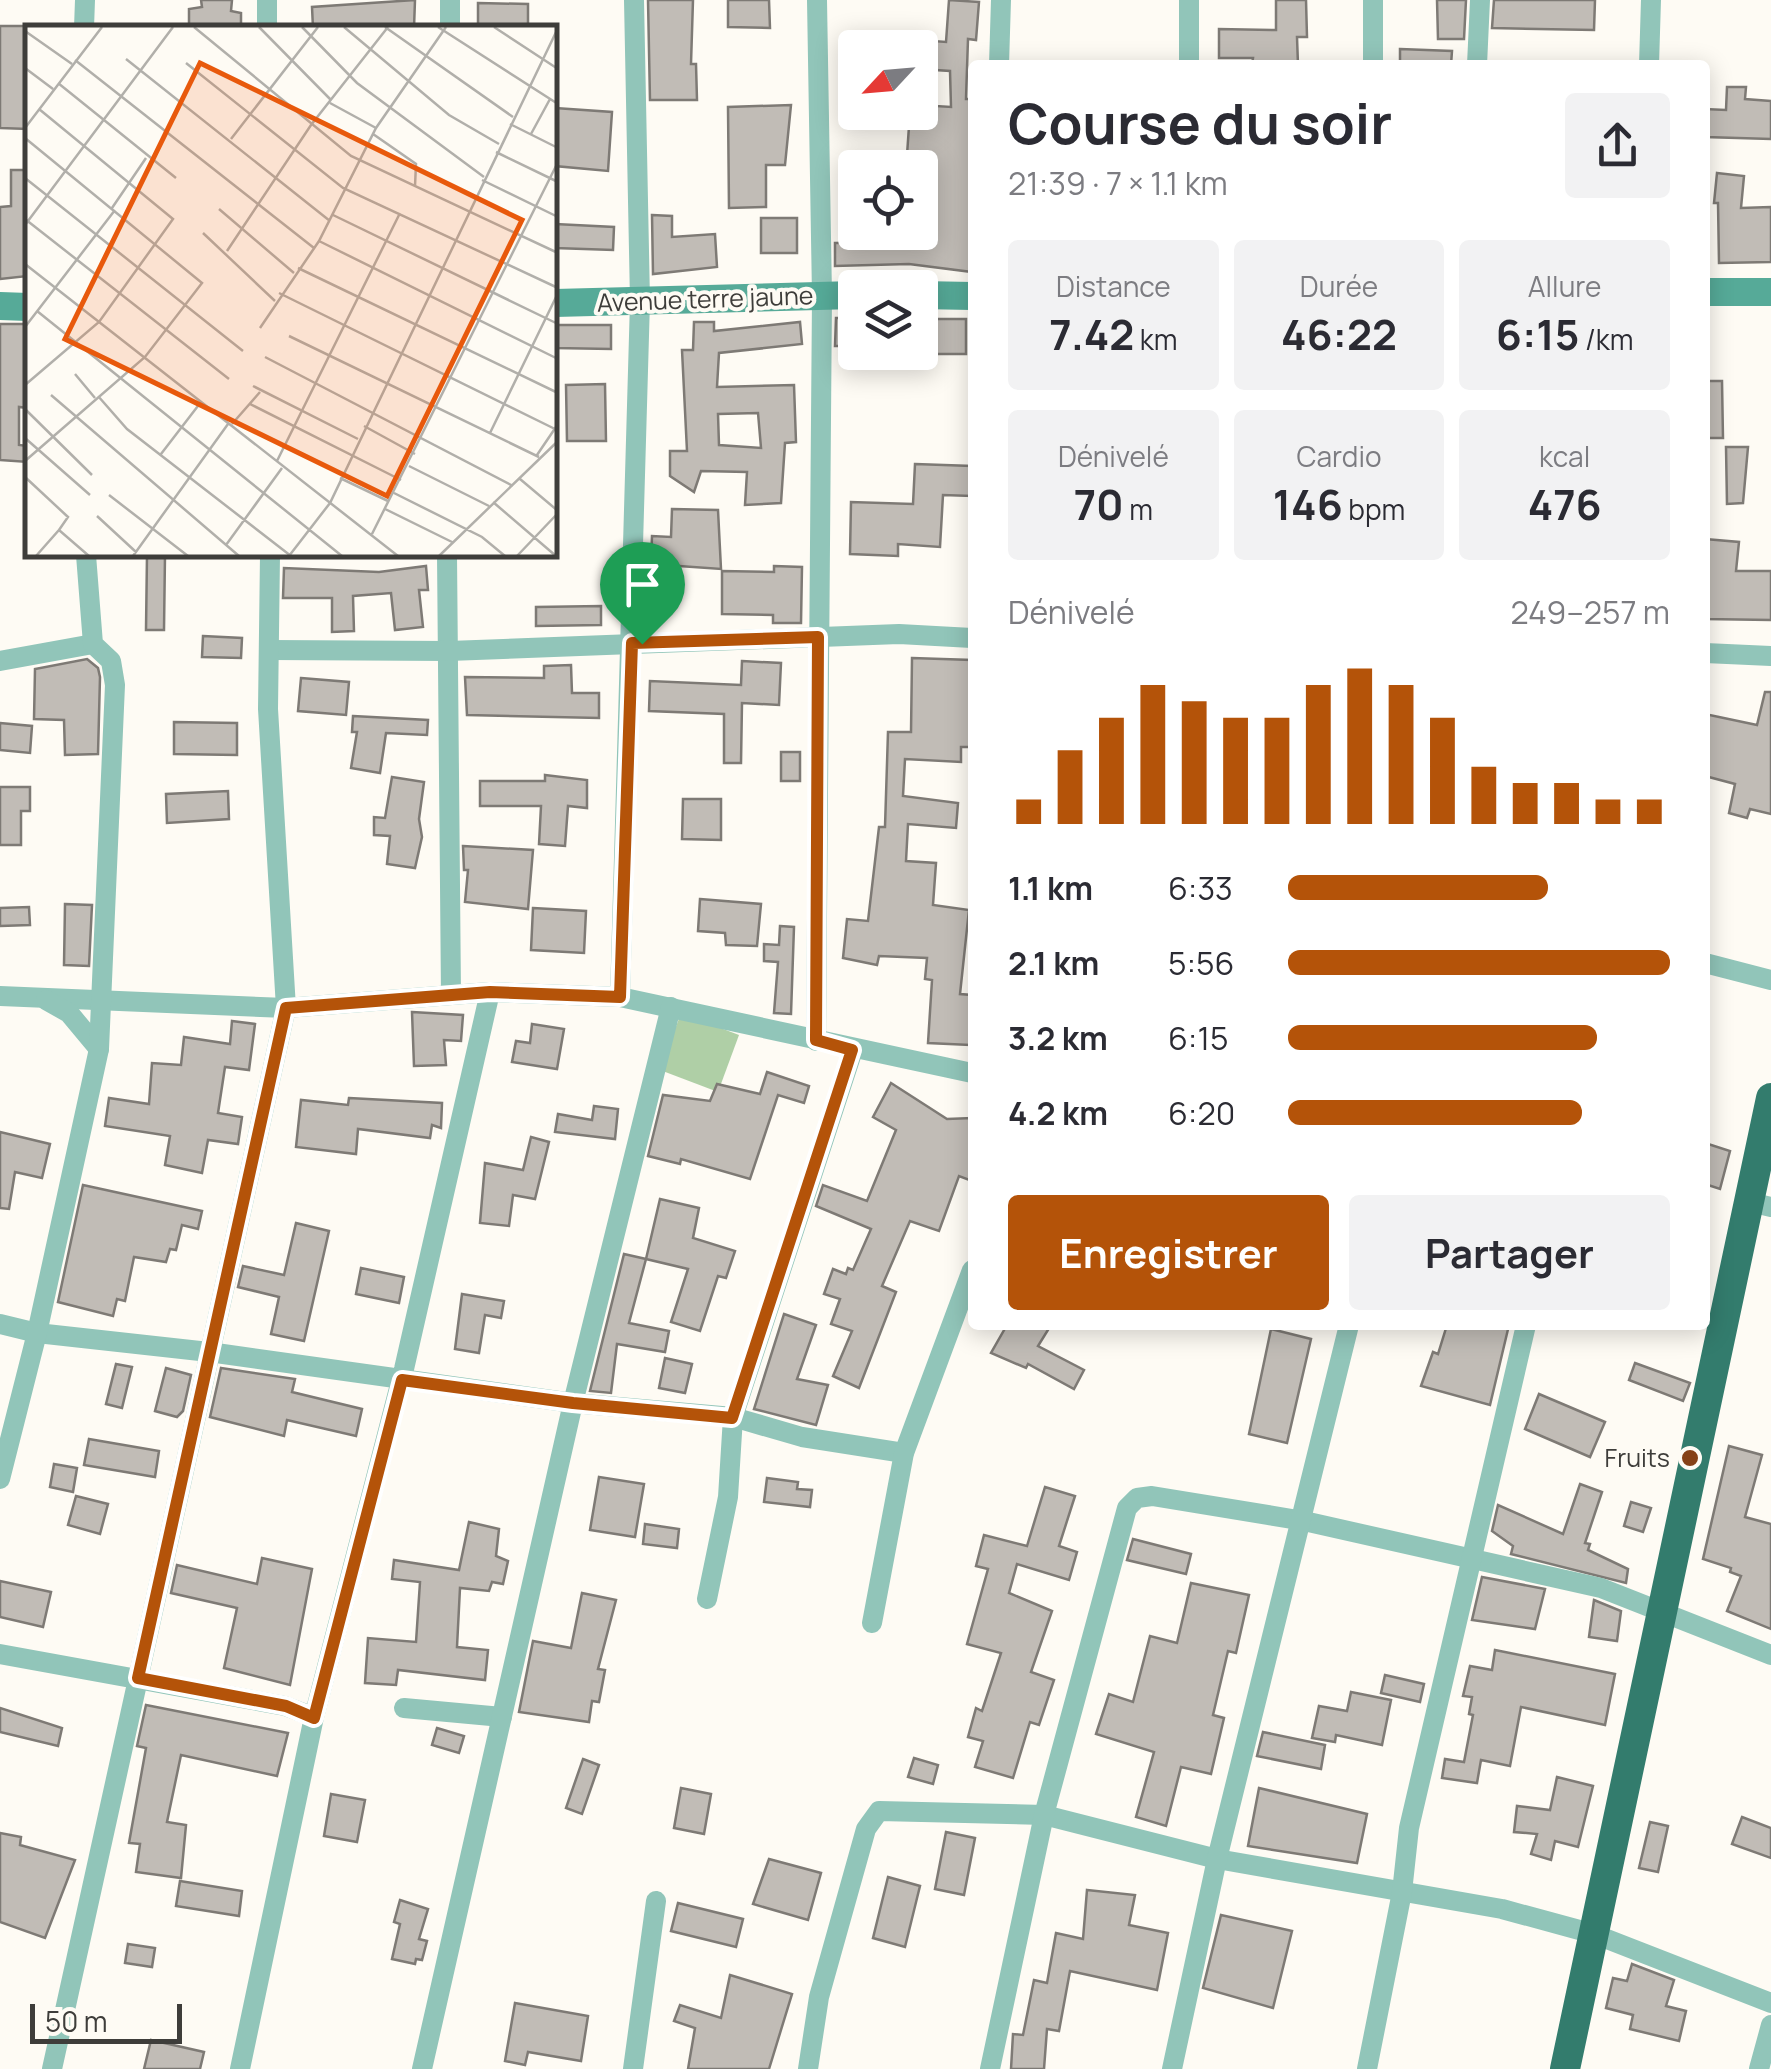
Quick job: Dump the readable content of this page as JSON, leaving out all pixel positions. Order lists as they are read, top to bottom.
{
  "streets": {
    "street": ["Avenue terre jaune"]
  },
  "places": ["Fruits"],
  "scale_bar": "50 m",
  "north": "bottom left",
  "page": {
    "heading": ["Course du soir", "21:39 · 7 × 1.1 km"],
    "stats": [
      ["Distance", "7.42 km"],
      ["Durée", "46:22"],
      ["Allure", "6:15 /km"],
      ["Dénivelé", "70 m"],
      ["Cardio", "146 bpm"],
      ["kcal", "476"]
    ],
    "chart": ["Dénivelé", "249–257 m"],
    "list": [
      {
        "name": "1.1 km",
        "note": "6:33"
      },
      {
        "name": "2.1 km",
        "note": "5:56"
      },
      {
        "name": "3.2 km",
        "note": "6:15"
      },
      {
        "name": "4.2 km",
        "note": "6:20"
      }
    ],
    "buttons": ["Enregistrer", "Partager"],
    "scale": "50 m"
  }
}
